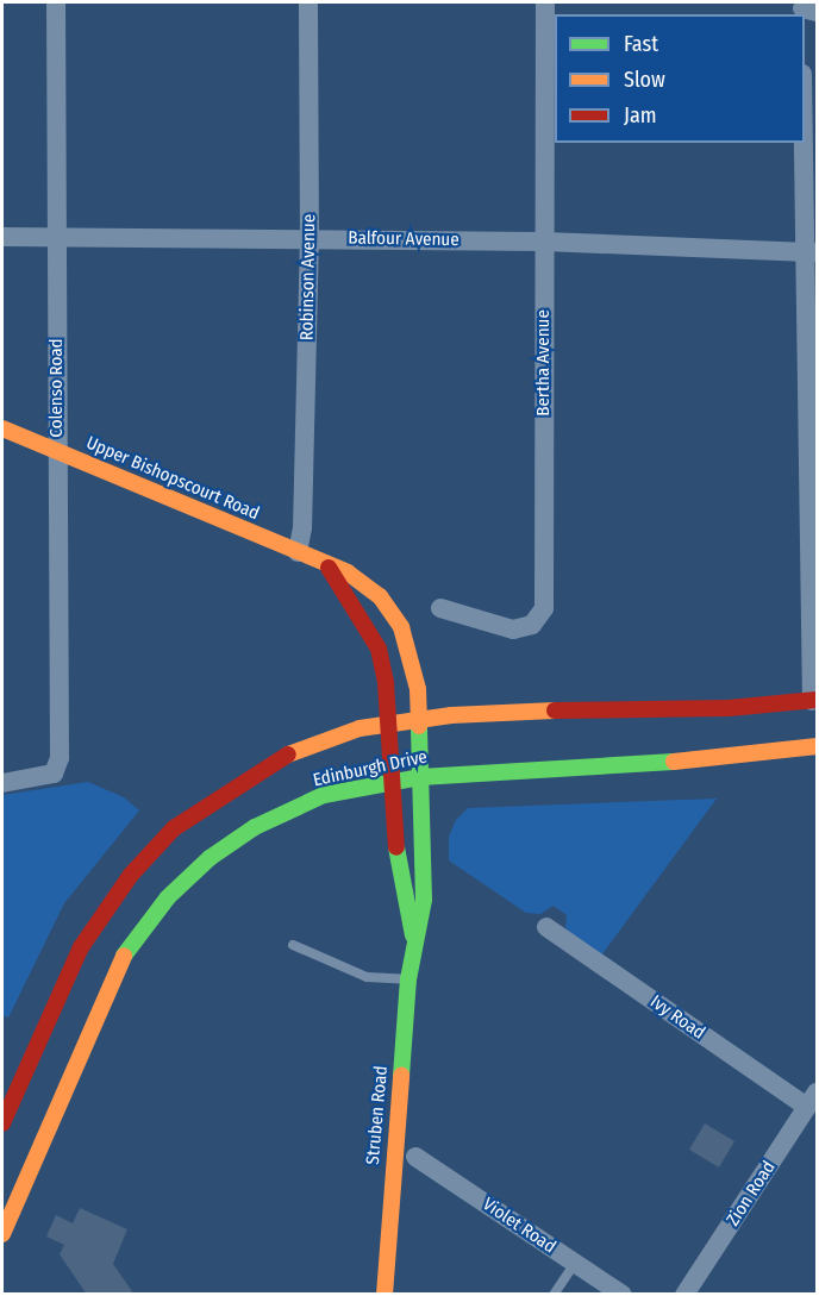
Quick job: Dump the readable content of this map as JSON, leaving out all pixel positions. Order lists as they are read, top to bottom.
{
  "streets": {
    "main road": ["Upper Bishopscourt Road", "Edinburgh Drive", "Struben Road"],
    "street": [
      "Balfour Avenue",
      "Robinson Avenue",
      "Bertha Avenue",
      "Colenso Road",
      "Ivy Road",
      "Zion Road",
      "Violet Road"
    ]
  },
  "crossings": [
    ["Balfour Avenue", "Robinson Avenue"],
    ["Balfour Avenue", "Bertha Avenue"],
    ["Balfour Avenue", "Colenso Road"],
    ["Robinson Avenue", "Upper Bishopscourt Road"],
    ["Colenso Road", "Upper Bishopscourt Road"],
    ["Upper Bishopscourt Road", "Edinburgh Drive"],
    ["Upper Bishopscourt Road", "Struben Road"],
    ["Edinburgh Drive", "Struben Road"],
    ["Ivy Road", "Zion Road"]
  ],
  "legend": ["Fast", "Slow", "Jam"]
}
